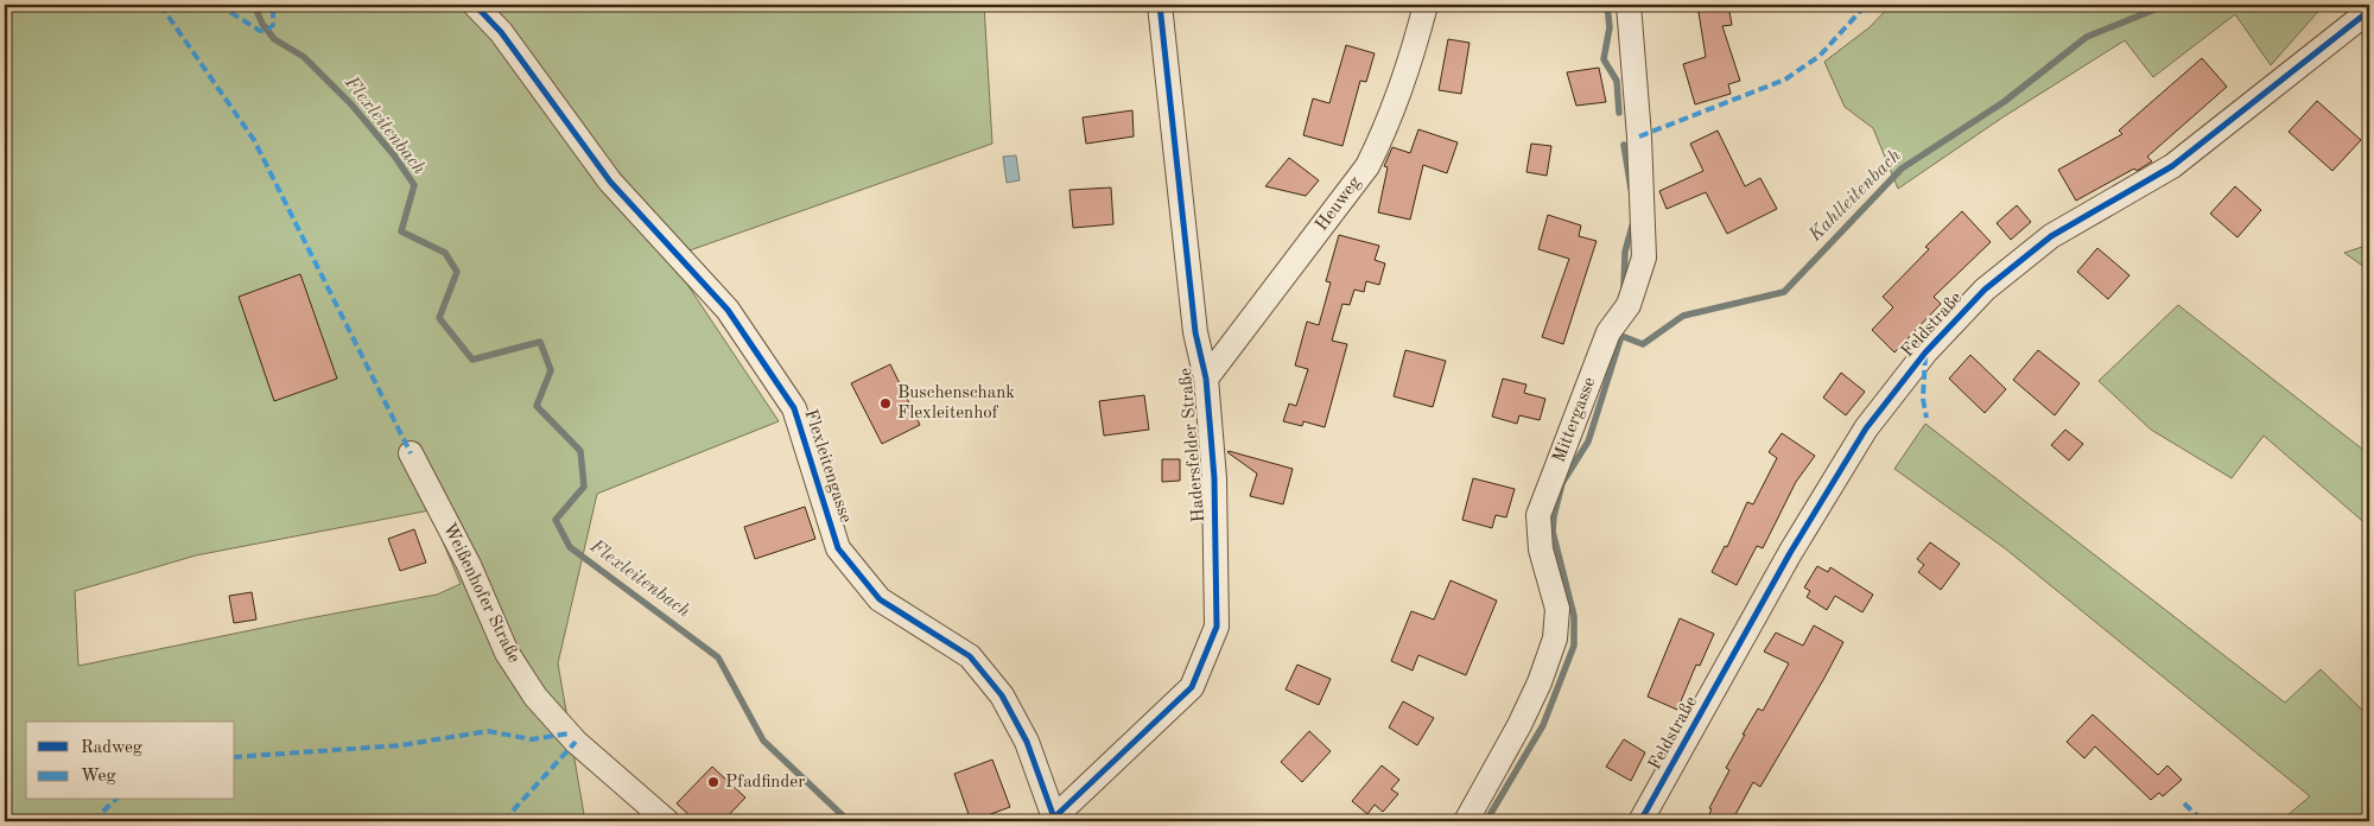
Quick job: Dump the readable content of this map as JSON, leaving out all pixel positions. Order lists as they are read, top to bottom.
{
  "streets": {
    "street": [
      "Heuweg",
      "Feldstraße",
      "Mittergasse",
      "Hadersfelder Straße",
      "Flexleitengasse",
      "Weißenhofer Straße"
    ]
  },
  "crossings": [
    ["Heuweg", "Hadersfelder Straße"],
    ["Hadersfelder Straße", "Flexleitengasse"]
  ],
  "water": ["Flexleitenbach", "Kahlleitenbach"],
  "places": ["Buschenschank Flexleitenhof", "Pfadfinder"],
  "legend": ["Radweg", "Weg"]
}
